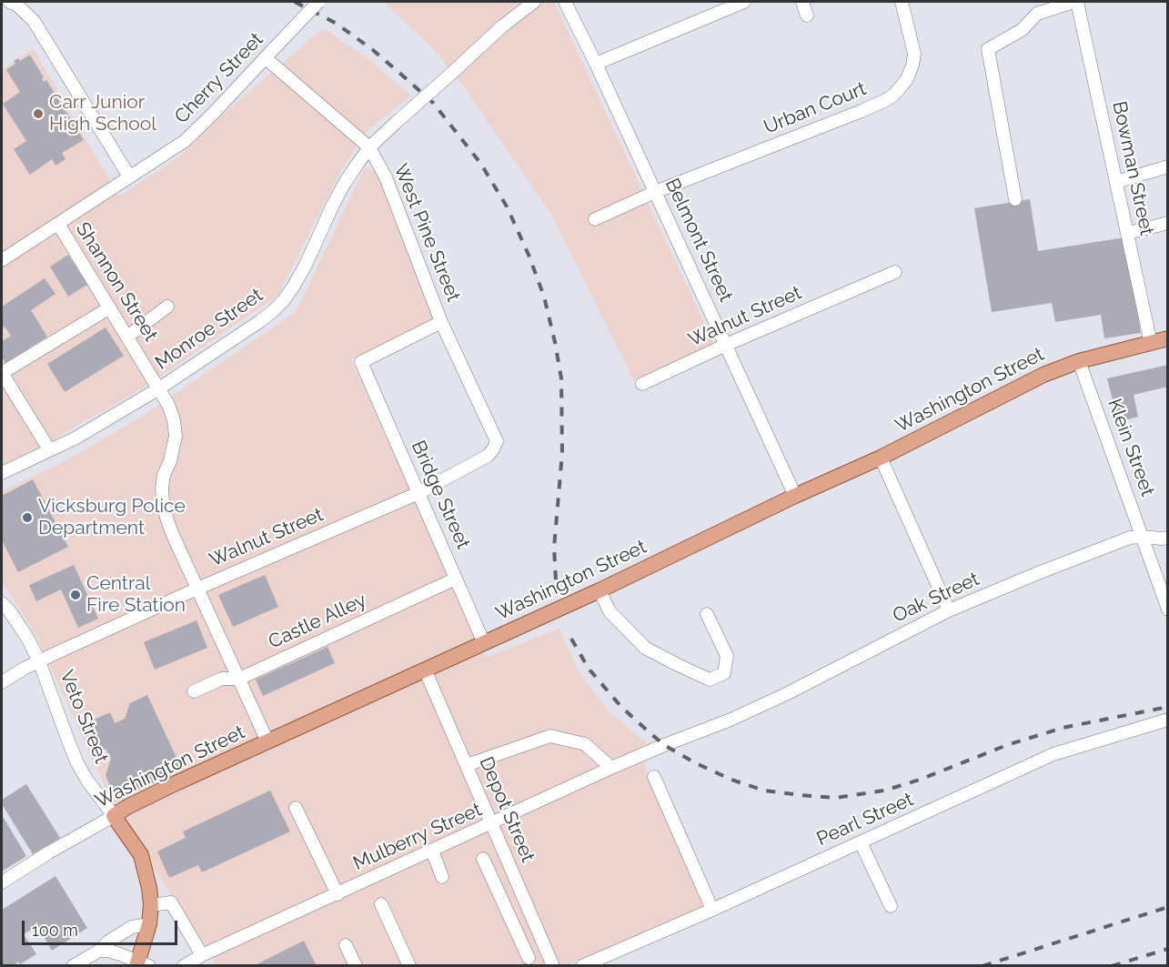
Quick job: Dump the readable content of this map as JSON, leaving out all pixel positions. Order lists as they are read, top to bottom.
{
  "streets": {
    "main road": ["Washington Street", "Veto Street"],
    "street": [
      "Cherry Street",
      "Urban Court",
      "Bowman Street",
      "West Pine Street",
      "Belmont Street",
      "Shannon Street",
      "Walnut Street",
      "Monroe Street",
      "Klein Street",
      "Bridge Street",
      "Oak Street",
      "Castle Alley",
      "Depot Street",
      "Pearl Street",
      "Mulberry Street"
    ]
  },
  "crossings": [
    ["Cherry Street", "West Pine Street"],
    ["Cherry Street", "Shannon Street"],
    ["Urban Court", "Belmont Street"],
    ["Bowman Street", "Washington Street"],
    ["West Pine Street", "Walnut Street"],
    ["West Pine Street", "Monroe Street"],
    ["West Pine Street", "Bridge Street"],
    ["Belmont Street", "Walnut Street"],
    ["Belmont Street", "Washington Street"],
    ["Shannon Street", "Walnut Street"],
    ["Shannon Street", "Monroe Street"],
    ["Shannon Street", "Washington Street"],
    ["Shannon Street", "Castle Alley"],
    ["Walnut Street", "Bridge Street"],
    ["Walnut Street", "Veto Street"],
    ["Washington Street", "Klein Street"],
    ["Washington Street", "Bridge Street"],
    ["Washington Street", "Veto Street"],
    ["Washington Street", "Depot Street"],
    ["Klein Street", "Oak Street"],
    ["Bridge Street", "Castle Alley"],
    ["Oak Street", "Mulberry Street"],
    ["Depot Street", "Mulberry Street"]
  ],
  "places": ["Carr Junior High School", "Vicksburg Police Department", "Central Fire Station"],
  "scale_bar": "100 m"
}
